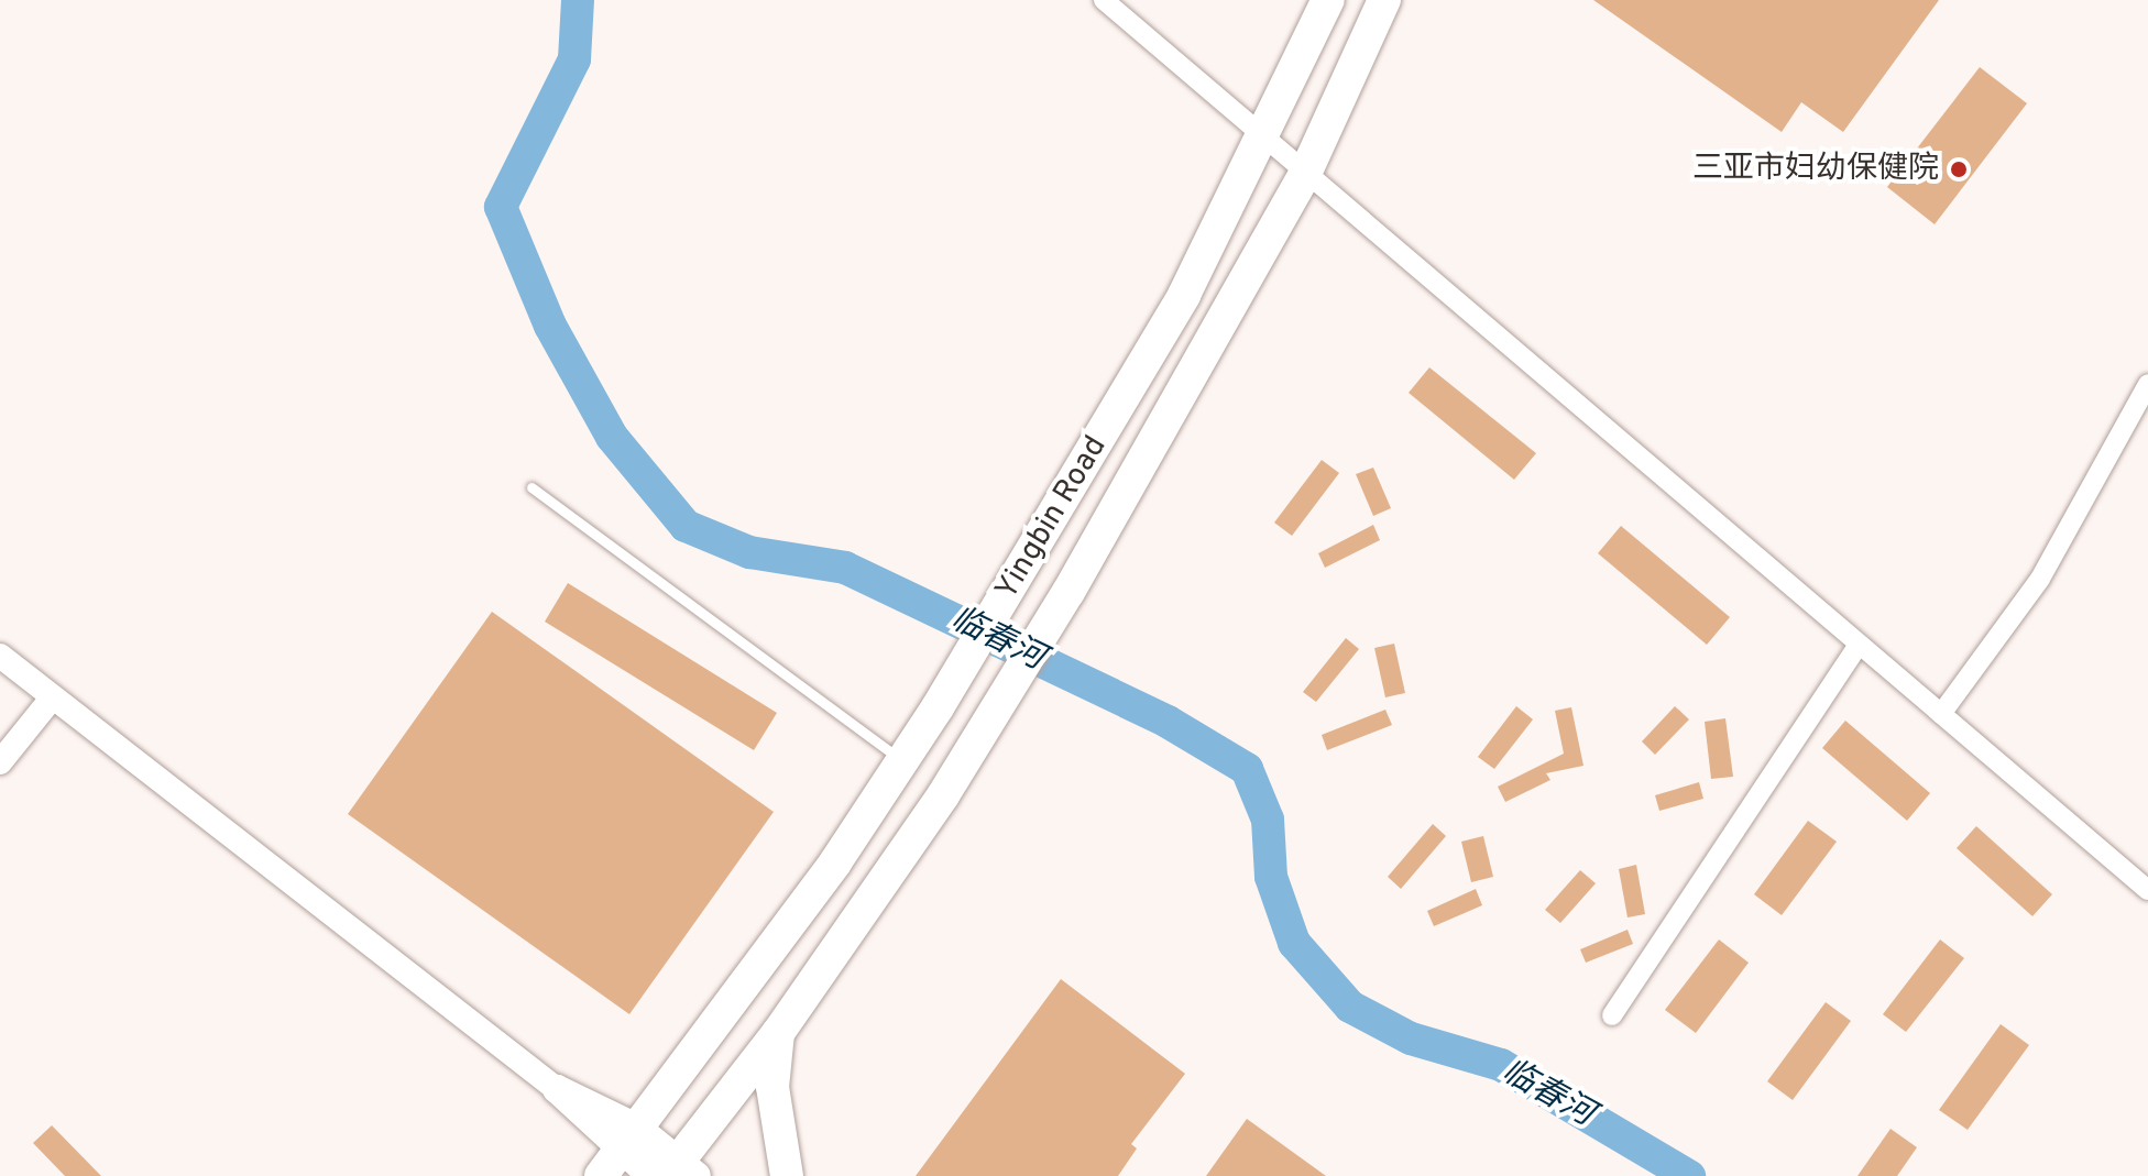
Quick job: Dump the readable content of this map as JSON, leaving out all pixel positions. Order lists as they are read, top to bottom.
{
  "streets": {
    "highway": ["Yingbin Road"]
  },
  "water": ["临春河"],
  "places": ["三亚市妇幼保健院"]
}
